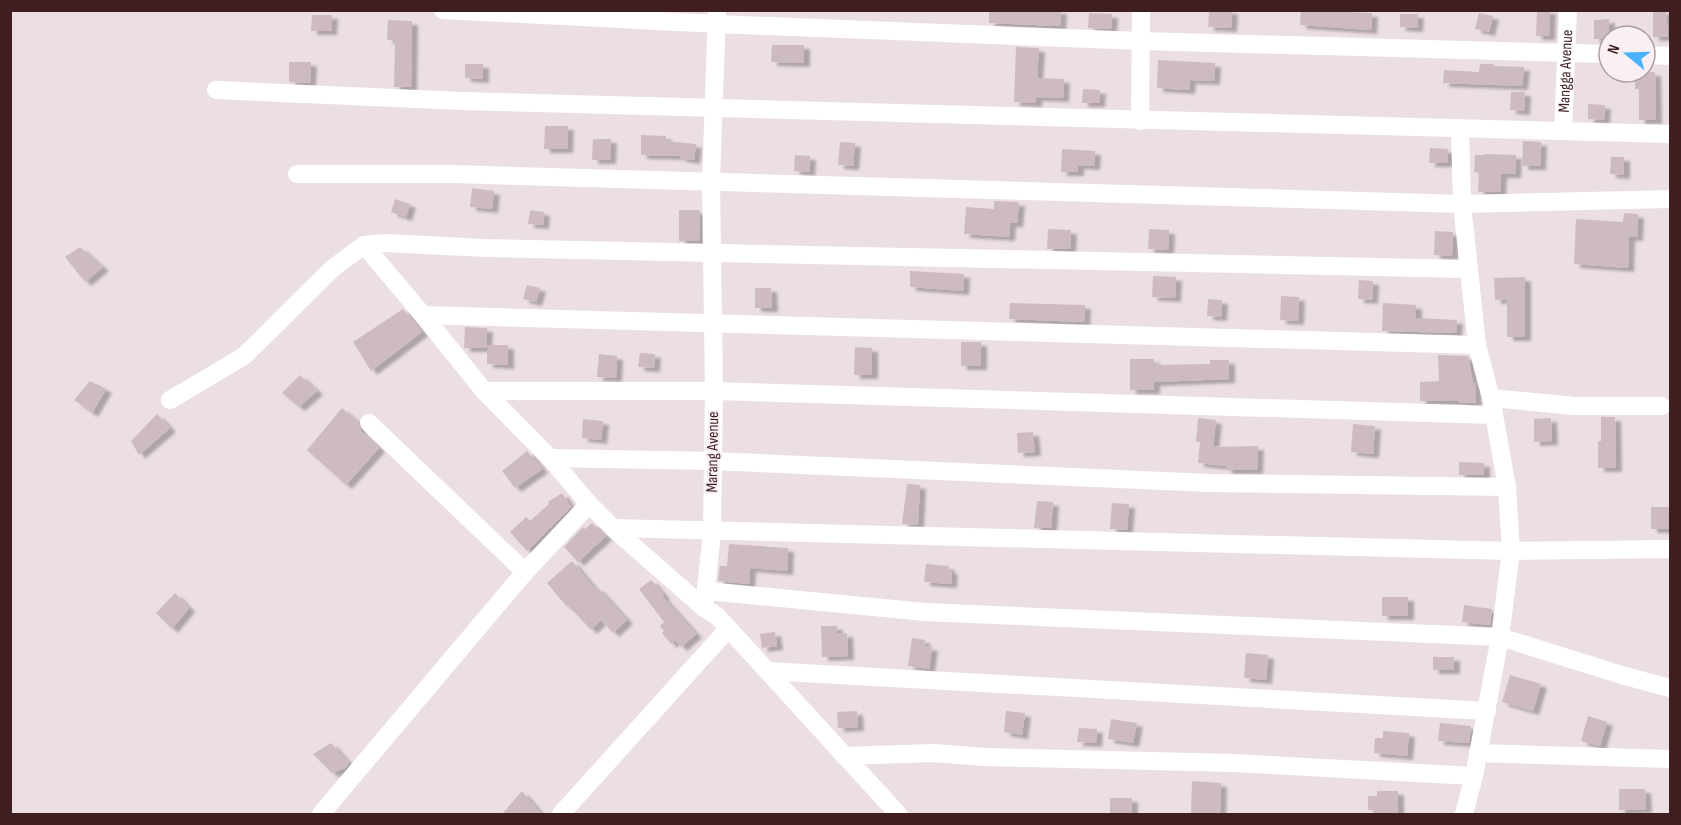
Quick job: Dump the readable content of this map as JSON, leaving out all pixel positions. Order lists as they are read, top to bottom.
{
  "streets": {
    "street": ["Mangga Avenue", "Marang Avenue"]
  },
  "north": "left"
}
